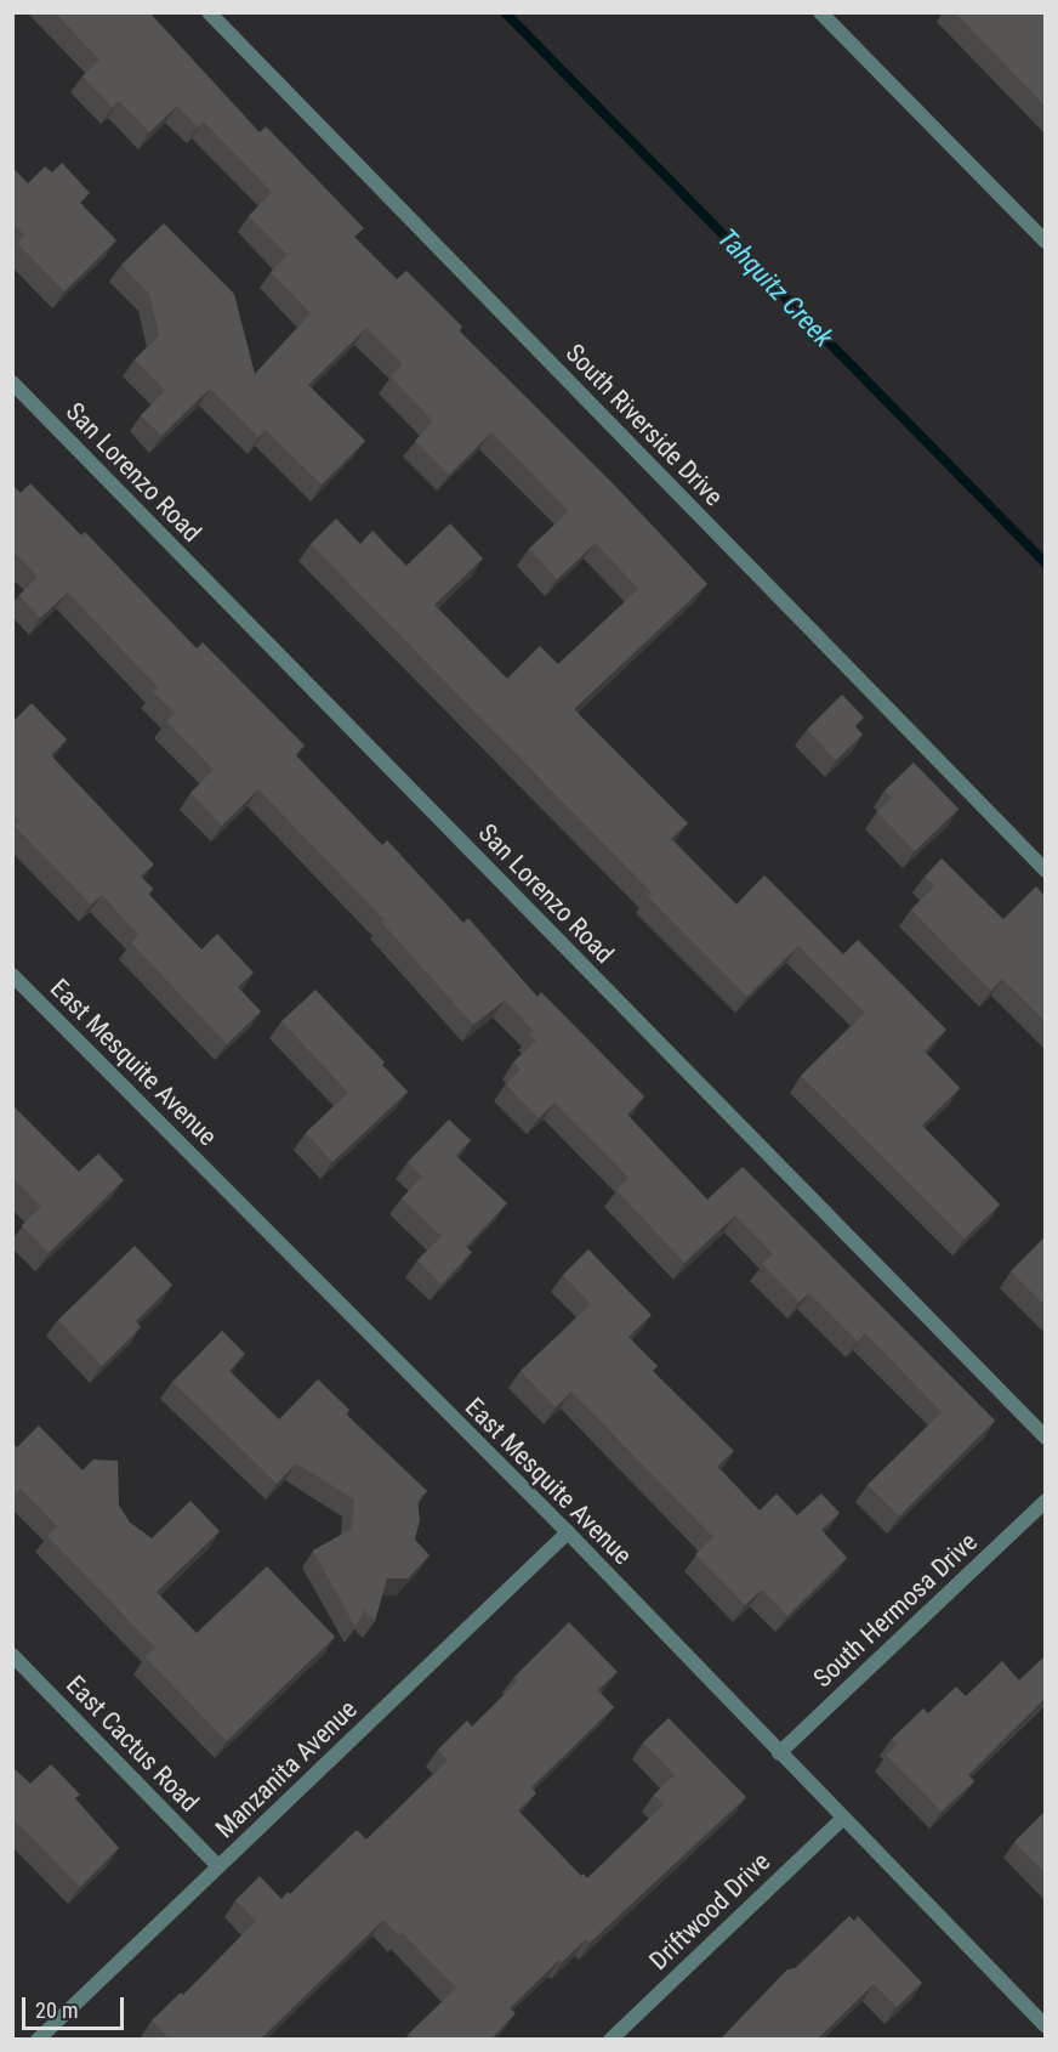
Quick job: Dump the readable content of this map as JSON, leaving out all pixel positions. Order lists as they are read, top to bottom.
{
  "streets": {
    "street": [
      "South Riverside Drive",
      "San Lorenzo Road",
      "East Mesquite Avenue",
      "South Hermosa Drive",
      "East Cactus Road",
      "Manzanita Avenue",
      "Driftwood Drive"
    ]
  },
  "crossings": [
    ["East Mesquite Avenue", "South Hermosa Drive"],
    ["East Mesquite Avenue", "Manzanita Avenue"],
    ["East Mesquite Avenue", "Driftwood Drive"],
    ["East Cactus Road", "Manzanita Avenue"]
  ],
  "water": ["Tahquitz Creek"],
  "scale_bar": "20 m"
}
